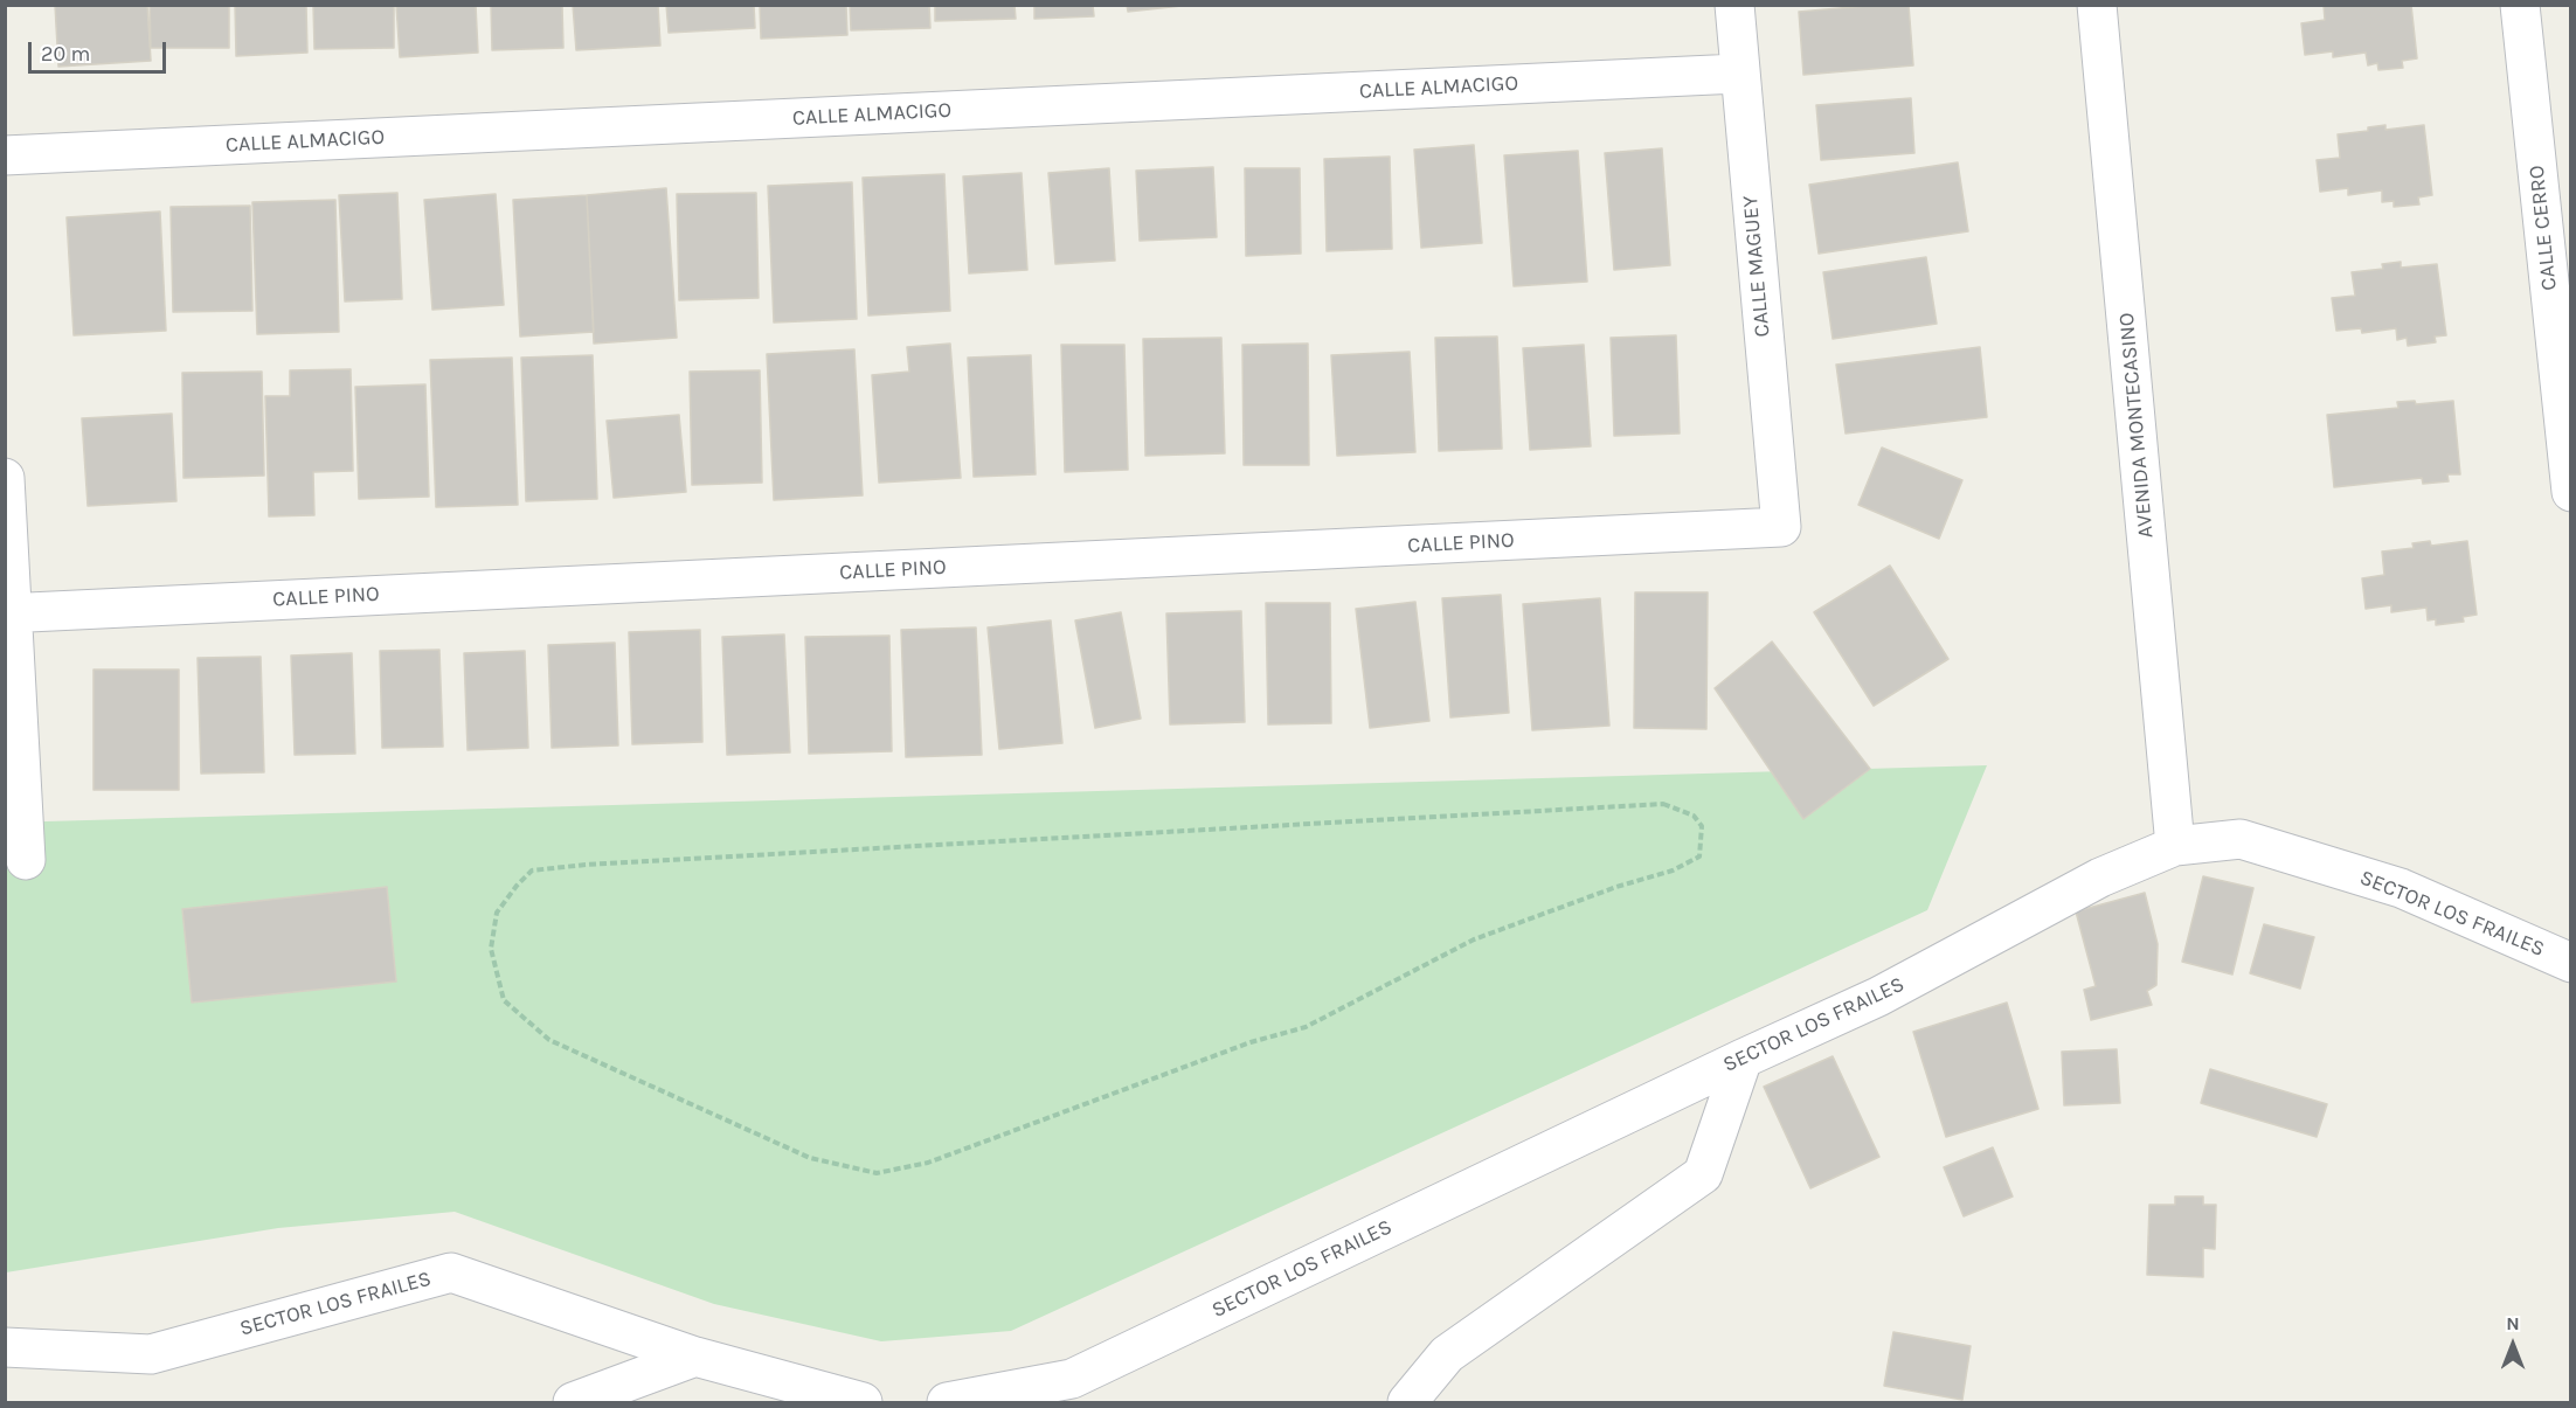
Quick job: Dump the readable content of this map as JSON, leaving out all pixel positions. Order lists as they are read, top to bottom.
{
  "streets": {
    "street": [
      "CALLE ALMACIGO",
      "CALLE CERRO",
      "CALLE MAGUEY",
      "AVENIDA MONTECASINO",
      "CALLE PINO",
      "SECTOR LOS FRAILES"
    ]
  },
  "crossings": [
    ["CALLE ALMACIGO", "CALLE MAGUEY"],
    ["CALLE MAGUEY", "CALLE PINO"],
    ["AVENIDA MONTECASINO", "SECTOR LOS FRAILES"]
  ],
  "scale_bar": "20 m",
  "north": "top"
}
